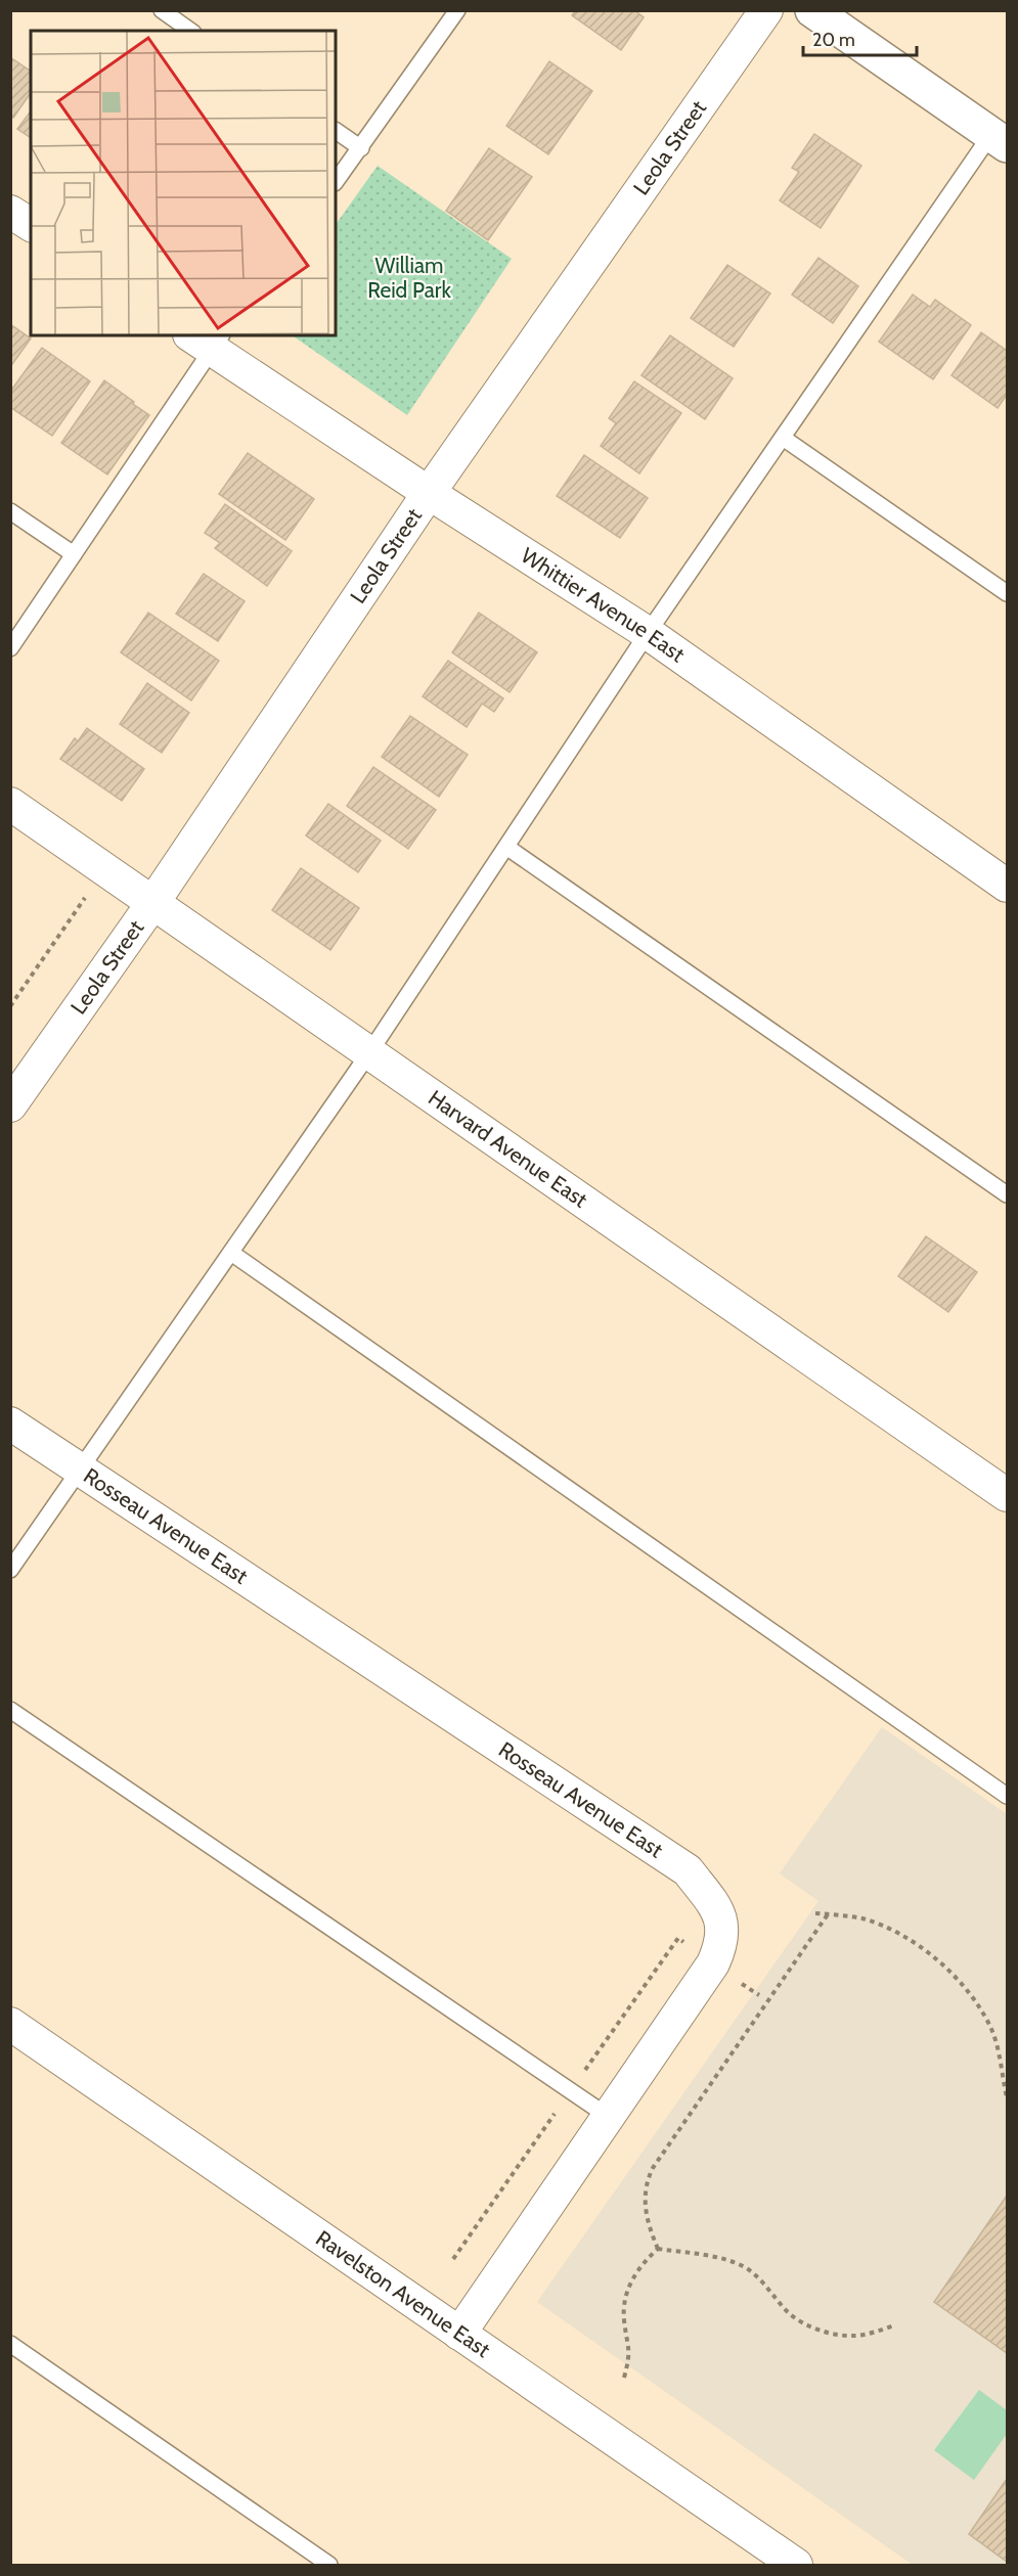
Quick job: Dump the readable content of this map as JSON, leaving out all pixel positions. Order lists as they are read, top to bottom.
{
  "streets": {
    "street": [
      "Leola Street",
      "Whittier Avenue East",
      "Harvard Avenue East",
      "Rosseau Avenue East",
      "Ravelston Avenue East"
    ]
  },
  "crossings": [
    ["Leola Street", "Whittier Avenue East"],
    ["Leola Street", "Harvard Avenue East"],
    ["Rosseau Avenue East", "Ravelston Avenue East"]
  ],
  "parks": ["William Reid Park"],
  "scale_bar": "20 m"
}
